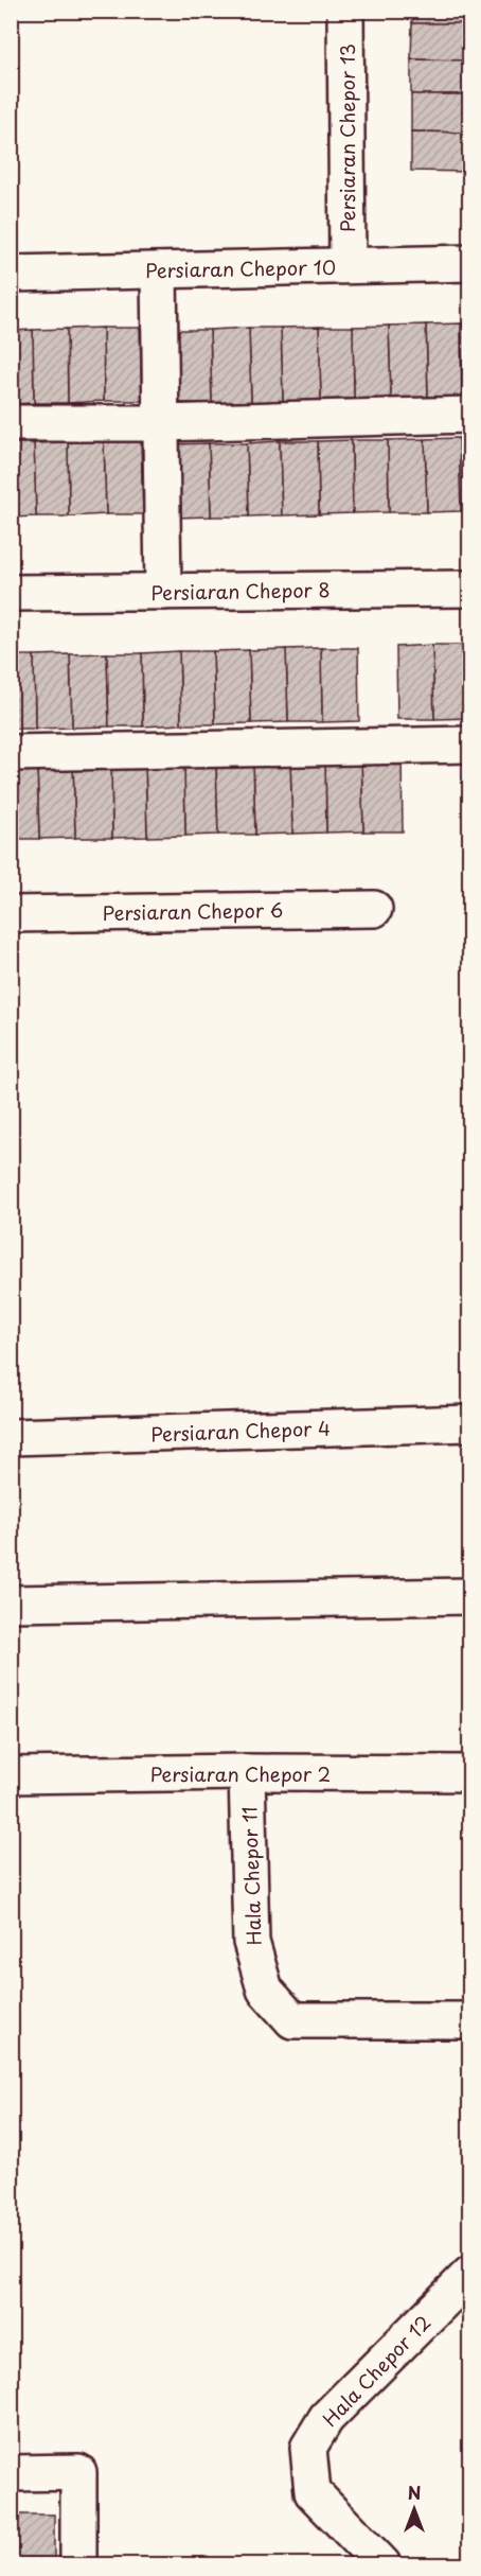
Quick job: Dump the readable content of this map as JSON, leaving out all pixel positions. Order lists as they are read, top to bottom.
{
  "streets": {
    "street": [
      "Persiaran Chepor 13",
      "Persiaran Chepor 10",
      "Persiaran Chepor 8",
      "Persiaran Chepor 6",
      "Persiaran Chepor 4",
      "Persiaran Chepor 2",
      "Hala Chepor 11",
      "Hala Chepor 12"
    ]
  },
  "crossings": [
    ["Persiaran Chepor 13", "Persiaran Chepor 10"],
    ["Persiaran Chepor 2", "Hala Chepor 11"]
  ],
  "north": "top"
}
